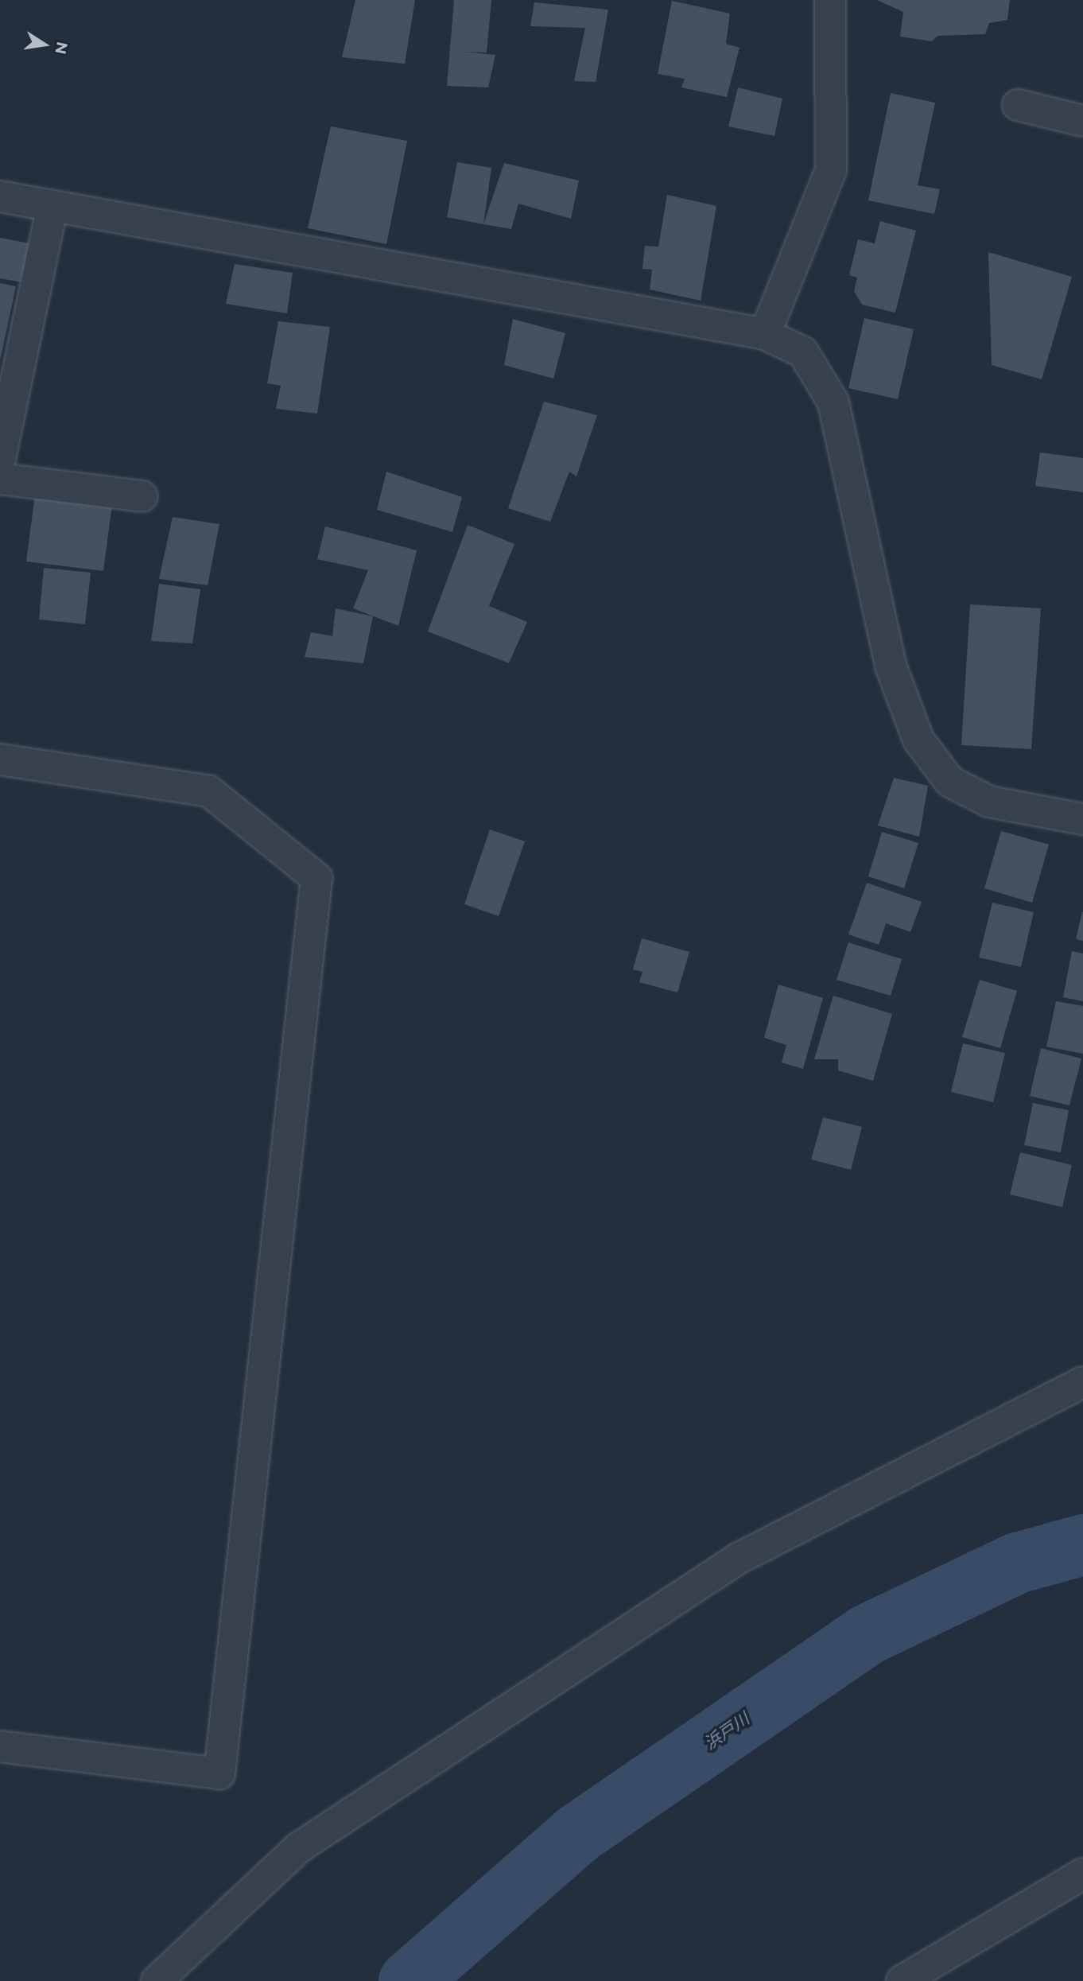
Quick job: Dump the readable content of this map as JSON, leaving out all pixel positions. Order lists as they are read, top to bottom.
{
  "water": ["浜戸川"],
  "north": "right"
}
